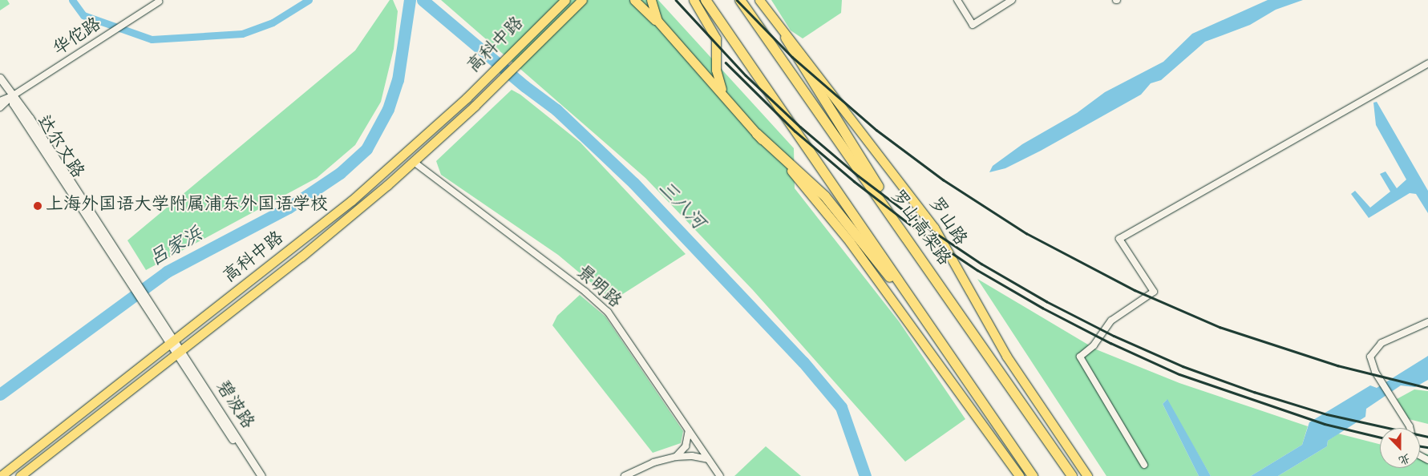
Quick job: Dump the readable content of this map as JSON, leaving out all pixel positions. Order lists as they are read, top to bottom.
{
  "streets": {
    "highway": ["罗山高架路"],
    "main road": ["高科中路", "罗山路"],
    "street": [
      "华佗路",
      "达尔文路",
      "景明路",
      "碧波路"
    ]
  },
  "crossings": [
    ["华佗路", "达尔文路"],
    ["高科中路", "达尔文路"],
    ["高科中路", "景明路"],
    ["高科中路", "碧波路"],
    ["达尔文路", "碧波路"]
  ],
  "water": ["三八河", "吕家浜"],
  "places": ["上海外国语大学附属浦东外国语学校"],
  "north": "bottom"
}
